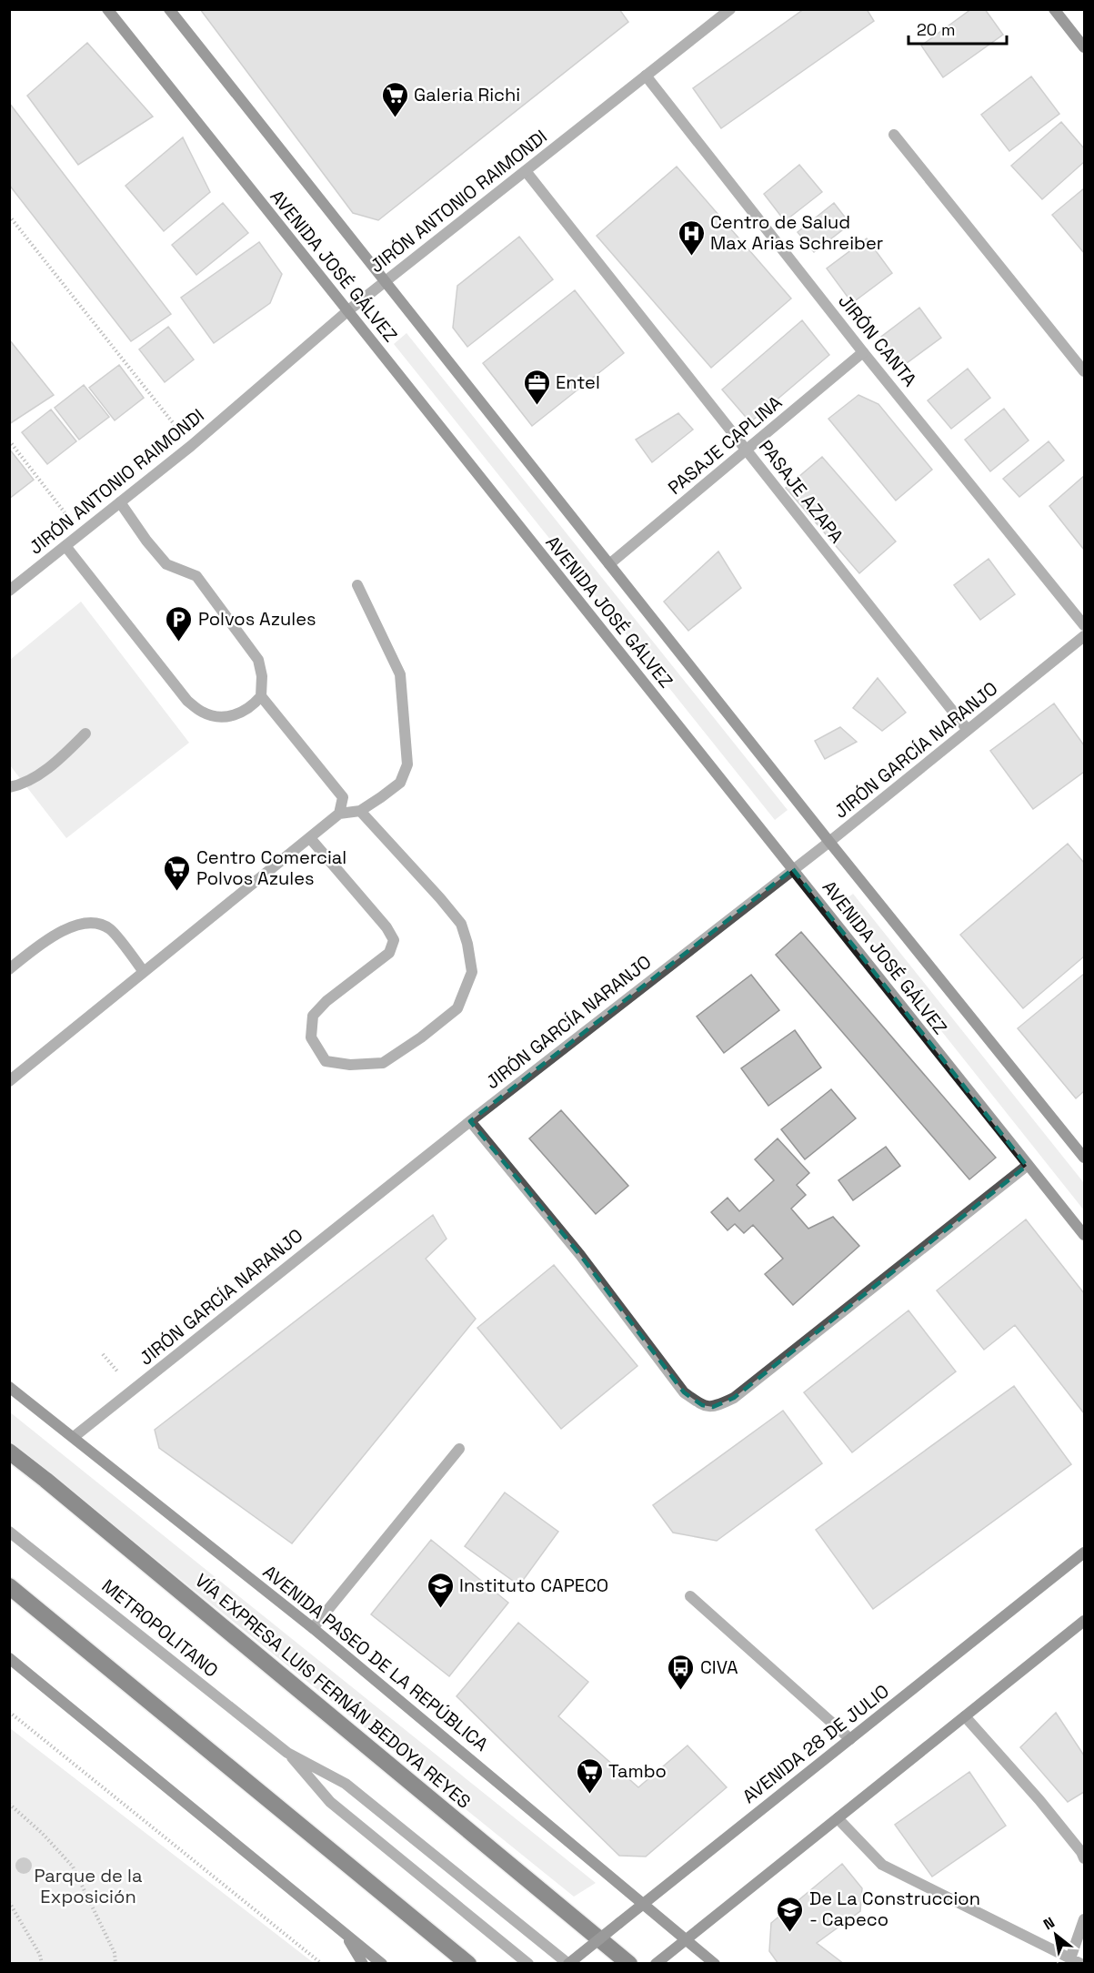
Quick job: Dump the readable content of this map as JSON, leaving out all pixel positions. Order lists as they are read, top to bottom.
{
  "streets": {
    "highway": ["VÍA EXPRESA LUIS FERNÁN BEDOYA REYES"],
    "street": [
      "JIRÓN ANTONIO RAIMONDI",
      "AVENIDA JOSÉ GÁLVEZ",
      "JIRÓN CANTA",
      "PASAJE CAPLINA",
      "PASAJE AZAPA",
      "JIRÓN GARCÍA NARANJO",
      "METROPOLITANO",
      "AVENIDA PASEO DE LA REPÚBLICA",
      "AVENIDA 28 DE JULIO"
    ]
  },
  "crossings": [
    ["JIRÓN ANTONIO RAIMONDI", "AVENIDA JOSÉ GÁLVEZ"],
    ["JIRÓN ANTONIO RAIMONDI", "JIRÓN CANTA"],
    ["JIRÓN ANTONIO RAIMONDI", "PASAJE AZAPA"],
    ["AVENIDA JOSÉ GÁLVEZ", "PASAJE CAPLINA"],
    ["AVENIDA JOSÉ GÁLVEZ", "JIRÓN GARCÍA NARANJO"],
    ["JIRÓN CANTA", "PASAJE CAPLINA"],
    ["PASAJE CAPLINA", "PASAJE AZAPA"],
    ["PASAJE AZAPA", "JIRÓN GARCÍA NARANJO"],
    ["JIRÓN GARCÍA NARANJO", "AVENIDA PASEO DE LA REPÚBLICA"],
    ["METROPOLITANO", "AVENIDA 28 DE JULIO"],
    ["AVENIDA PASEO DE LA REPÚBLICA", "AVENIDA 28 DE JULIO"]
  ],
  "parks": ["Parque de la Exposición"],
  "places": {
    "supermarket": ["Galeria Richi", "Centro Comercial Polvos Azules", "Tambo"],
    "hospital": ["Centro de Salud Max Arias Schreiber"],
    "office": ["Entel"],
    "parking": ["Polvos Azules"],
    "school or university": ["Instituto CAPECO", "De La Construccion - Capeco"],
    "bus stop": ["CIVA"]
  },
  "scale_bar": "20 m",
  "north": "top left"
}
